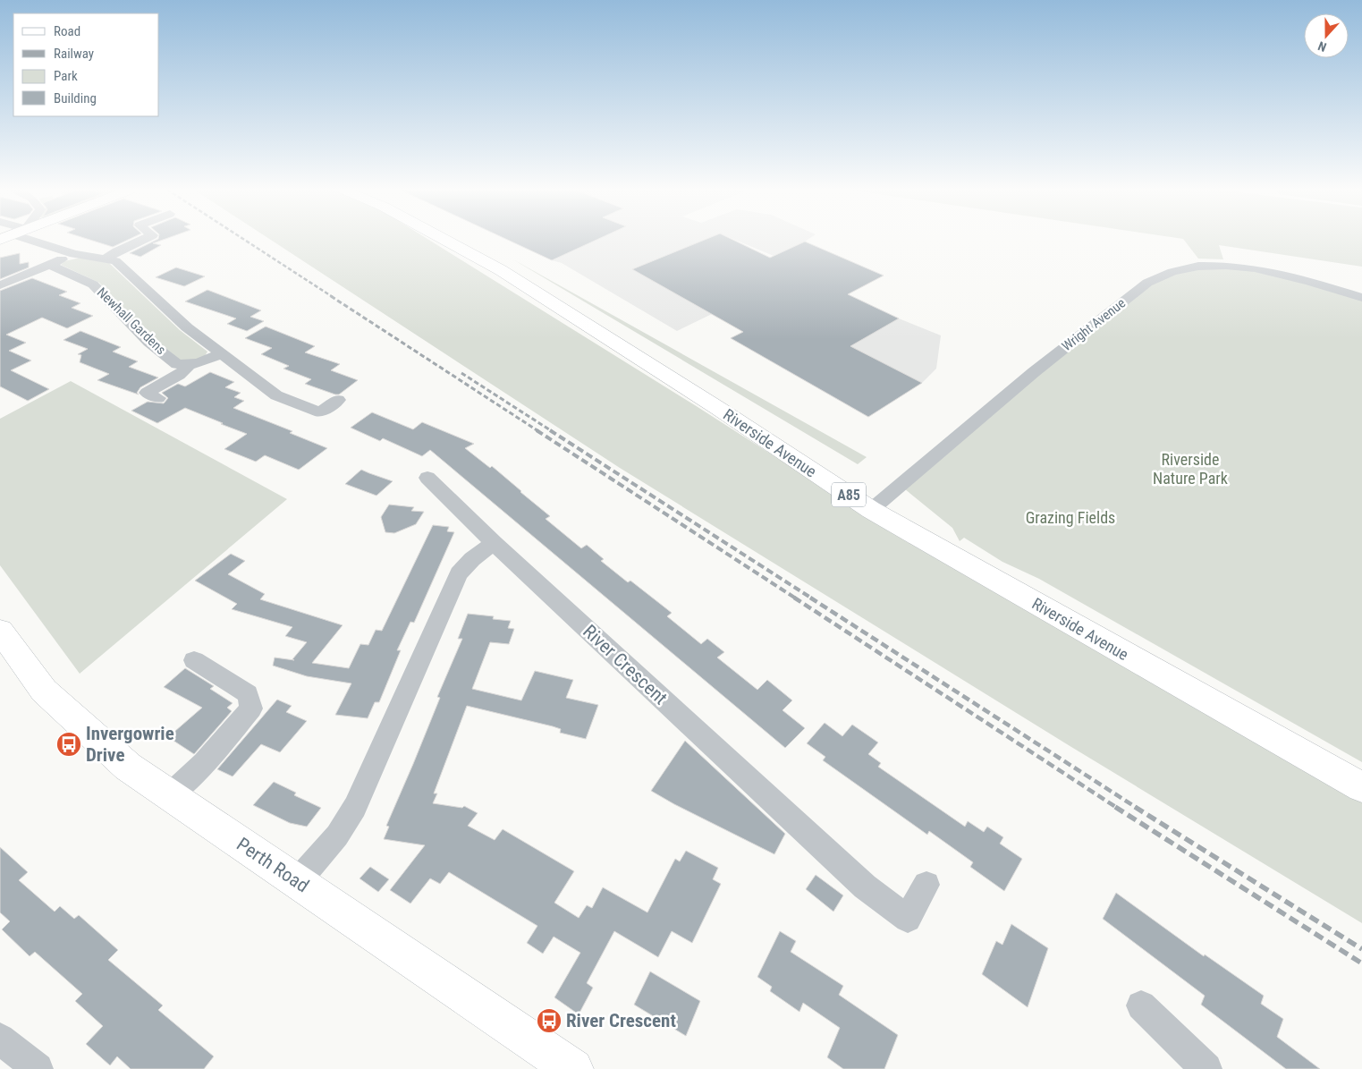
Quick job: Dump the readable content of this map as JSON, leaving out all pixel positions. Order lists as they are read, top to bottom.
{
  "streets": {
    "main road": ["Riverside Avenue", "A85", "Perth Road"],
    "street": ["Newhall Gardens", "Wright Avenue", "River Crescent"]
  },
  "crossings": [
    ["Wright Avenue", "Riverside Avenue"]
  ],
  "parks": ["Riverside Nature Park", "Grazing Fields"],
  "places": {
    "bus stop": ["Invergowrie Drive", "River Crescent"]
  },
  "legend": [
    "Road",
    "Railway",
    "Park",
    "Building"
  ],
  "north": "bottom"
}
